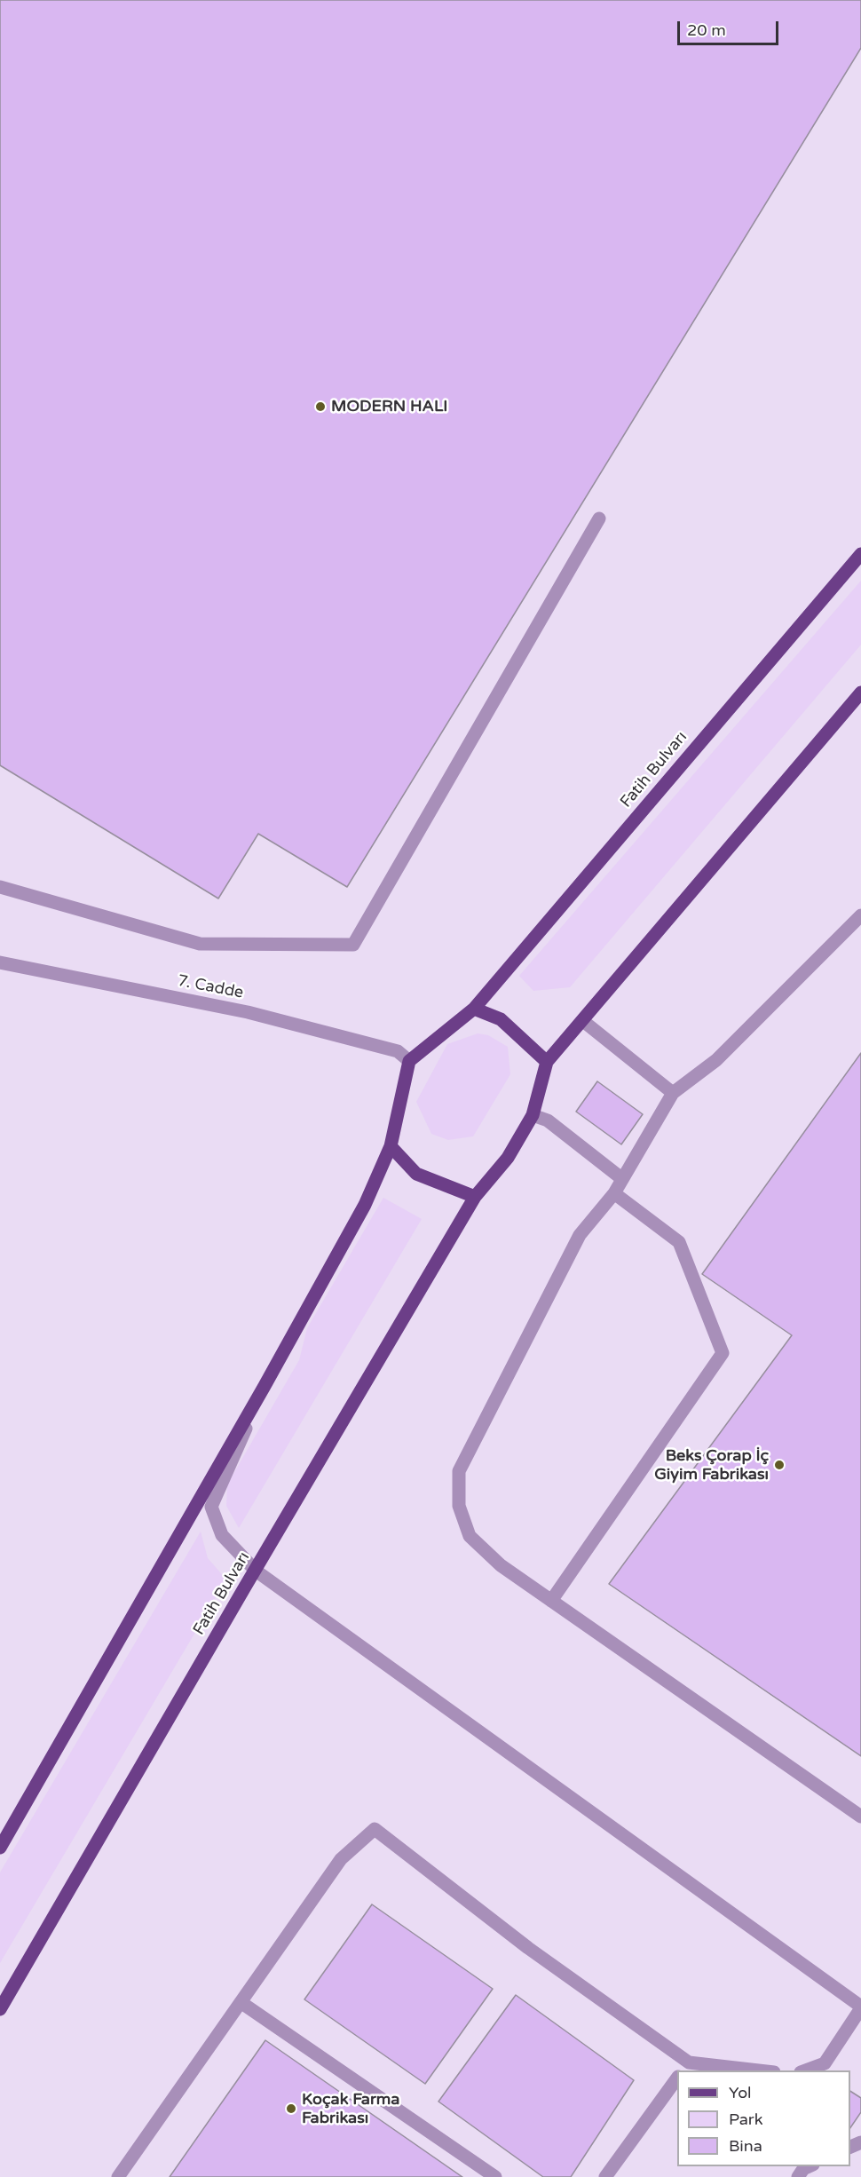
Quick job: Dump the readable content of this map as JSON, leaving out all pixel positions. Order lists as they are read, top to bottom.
{
  "streets": {
    "main road": ["Fatih Bulvarı"],
    "street": ["7. Cadde"]
  },
  "crossings": [
    ["Fatih Bulvarı", "7. Cadde"]
  ],
  "places": ["MODERN HALI", "Beks Çorap İç Giyim Fabrikası", "Koçak Farma Fabrikası"],
  "legend": ["Yol", "Park", "Bina"],
  "scale_bar": "20 m"
}
